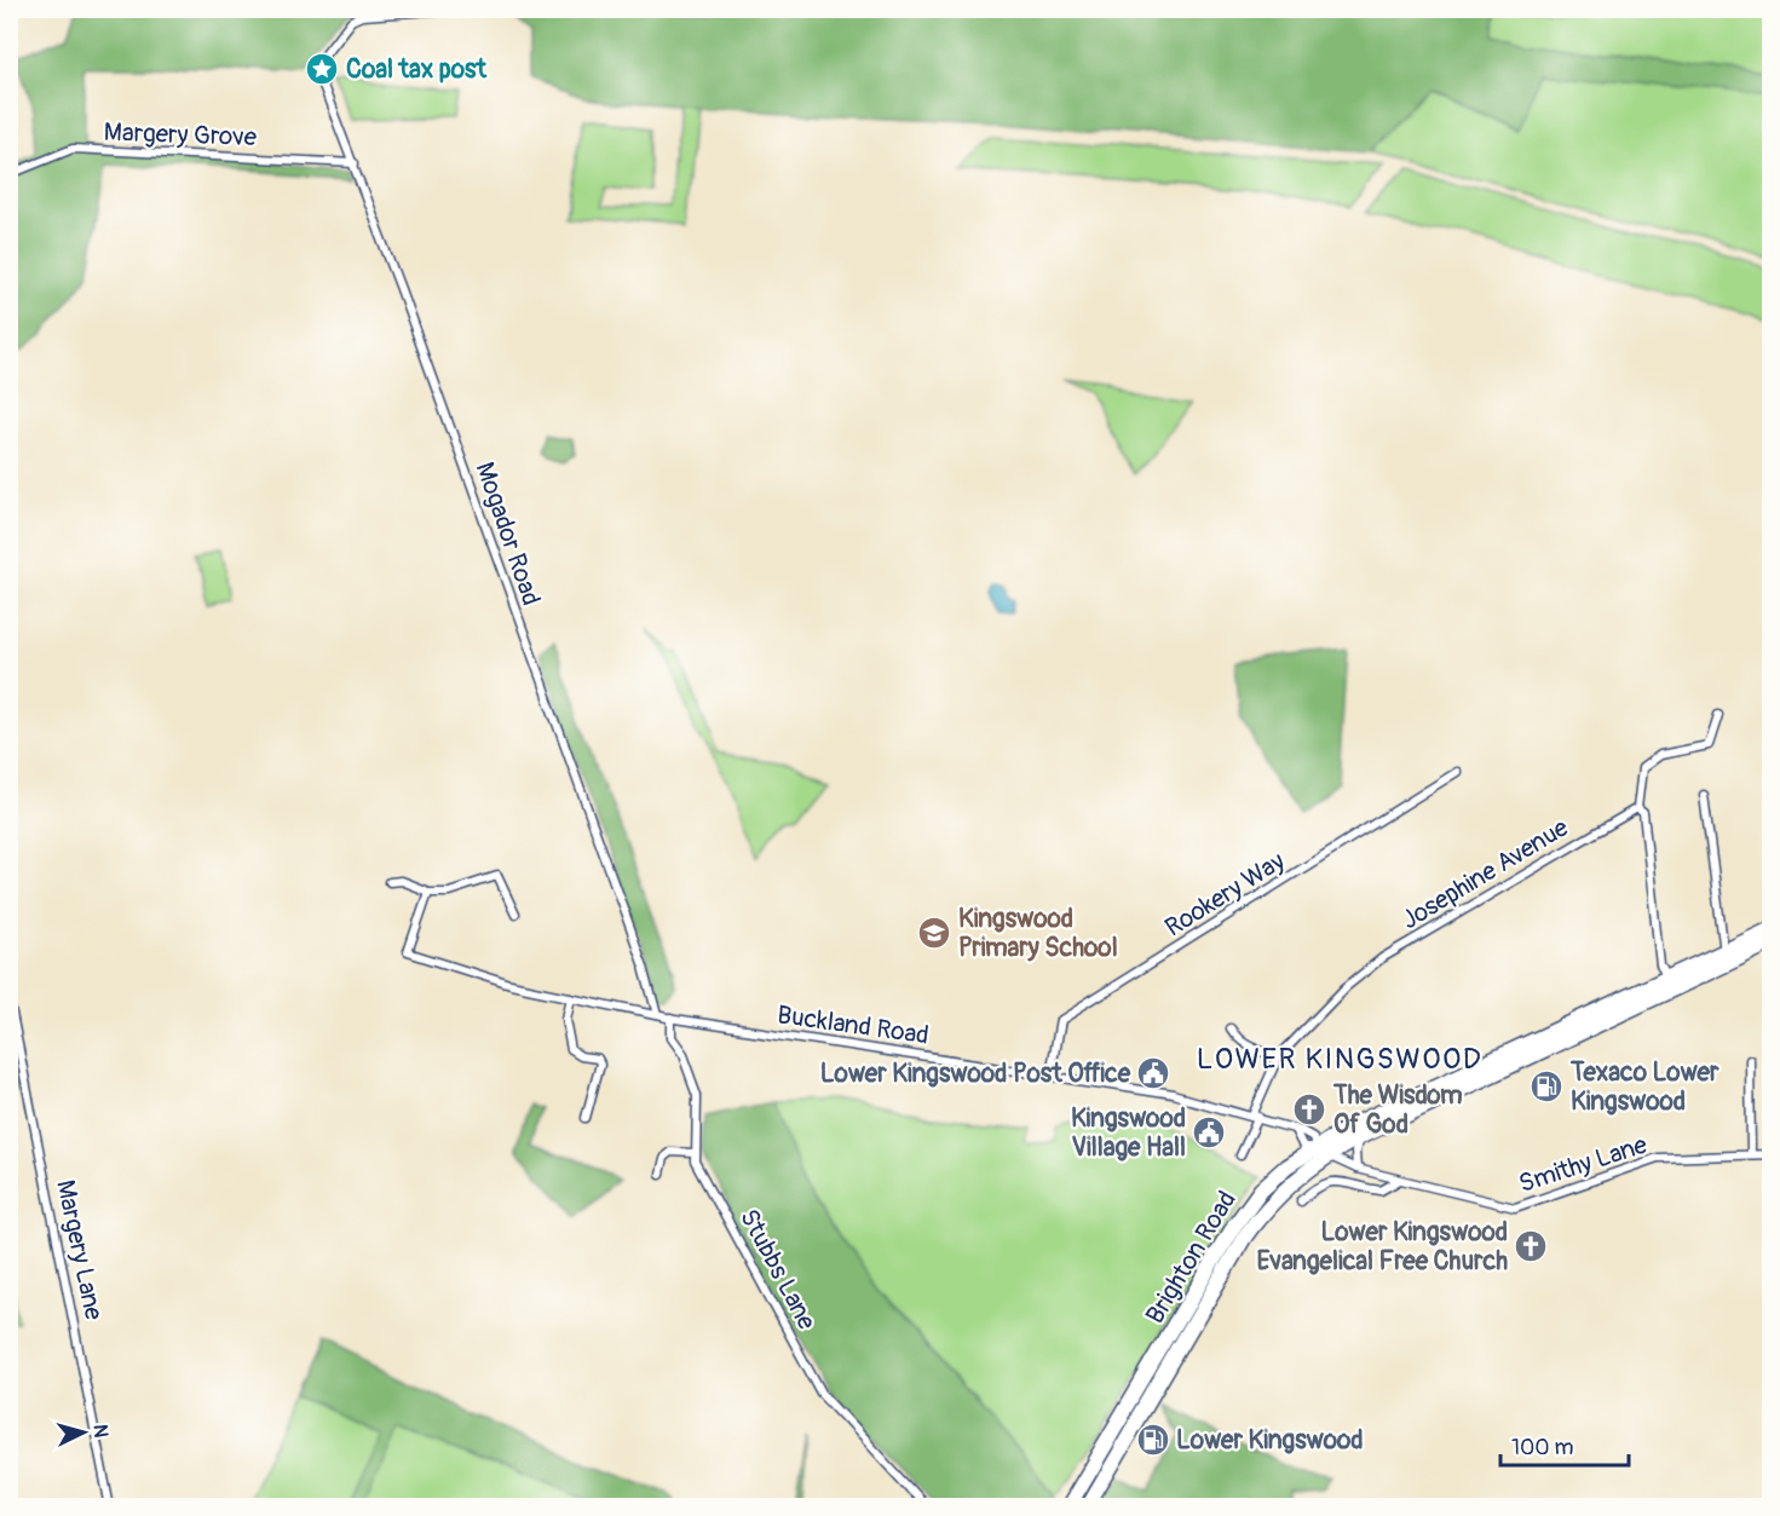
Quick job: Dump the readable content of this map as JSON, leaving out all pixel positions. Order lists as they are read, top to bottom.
{
  "streets": {
    "highway": ["Brighton Road"],
    "street": [
      "Margery Grove",
      "Mogador Road",
      "Josephine Avenue",
      "Rookery Way",
      "Buckland Road",
      "Smithy Lane",
      "Margery Lane",
      "Stubbs Lane"
    ]
  },
  "crossings": [
    ["Margery Grove", "Mogador Road"],
    ["Mogador Road", "Buckland Road"],
    ["Josephine Avenue", "Buckland Road"],
    ["Rookery Way", "Buckland Road"],
    ["Buckland Road", "Smithy Lane"],
    ["Buckland Road", "Brighton Road"],
    ["Smithy Lane", "Brighton Road"]
  ],
  "districts": ["LOWER KINGSWOOD"],
  "places": {
    "place": ["Coal tax post"],
    "school or university": ["Kingswood Primary School"],
    "public building": ["Lower Kingswood Post Office", "Kingswood Village Hall"],
    "fuel station": ["Texaco Lower Kingswood", "Lower Kingswood"],
    "church": ["The Wisdom Of God", "Lower Kingswood Evangelical Free Church"]
  },
  "scale_bar": "100 m",
  "north": "right"
}
